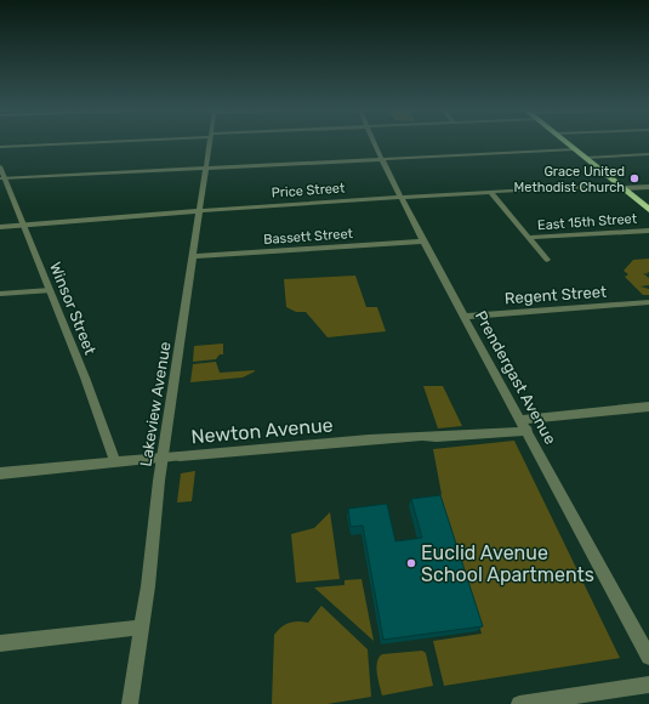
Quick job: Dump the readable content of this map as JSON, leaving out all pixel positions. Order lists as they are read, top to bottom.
{
  "streets": {
    "street": [
      "Price Street",
      "East 15th Street",
      "Bassett Street",
      "Regent Street",
      "Winsor Street",
      "Prendergast Avenue",
      "Lakeview Avenue",
      "Newton Avenue"
    ]
  },
  "crossings": [
    ["Price Street", "Winsor Street"],
    ["Price Street", "Prendergast Avenue"],
    ["Price Street", "Lakeview Avenue"],
    ["Bassett Street", "Prendergast Avenue"],
    ["Bassett Street", "Lakeview Avenue"],
    ["Regent Street", "Prendergast Avenue"],
    ["Winsor Street", "Newton Avenue"],
    ["Prendergast Avenue", "Newton Avenue"],
    ["Lakeview Avenue", "Newton Avenue"]
  ],
  "places": ["Grace United Methodist Church", "Euclid Avenue School Apartments"]
}
